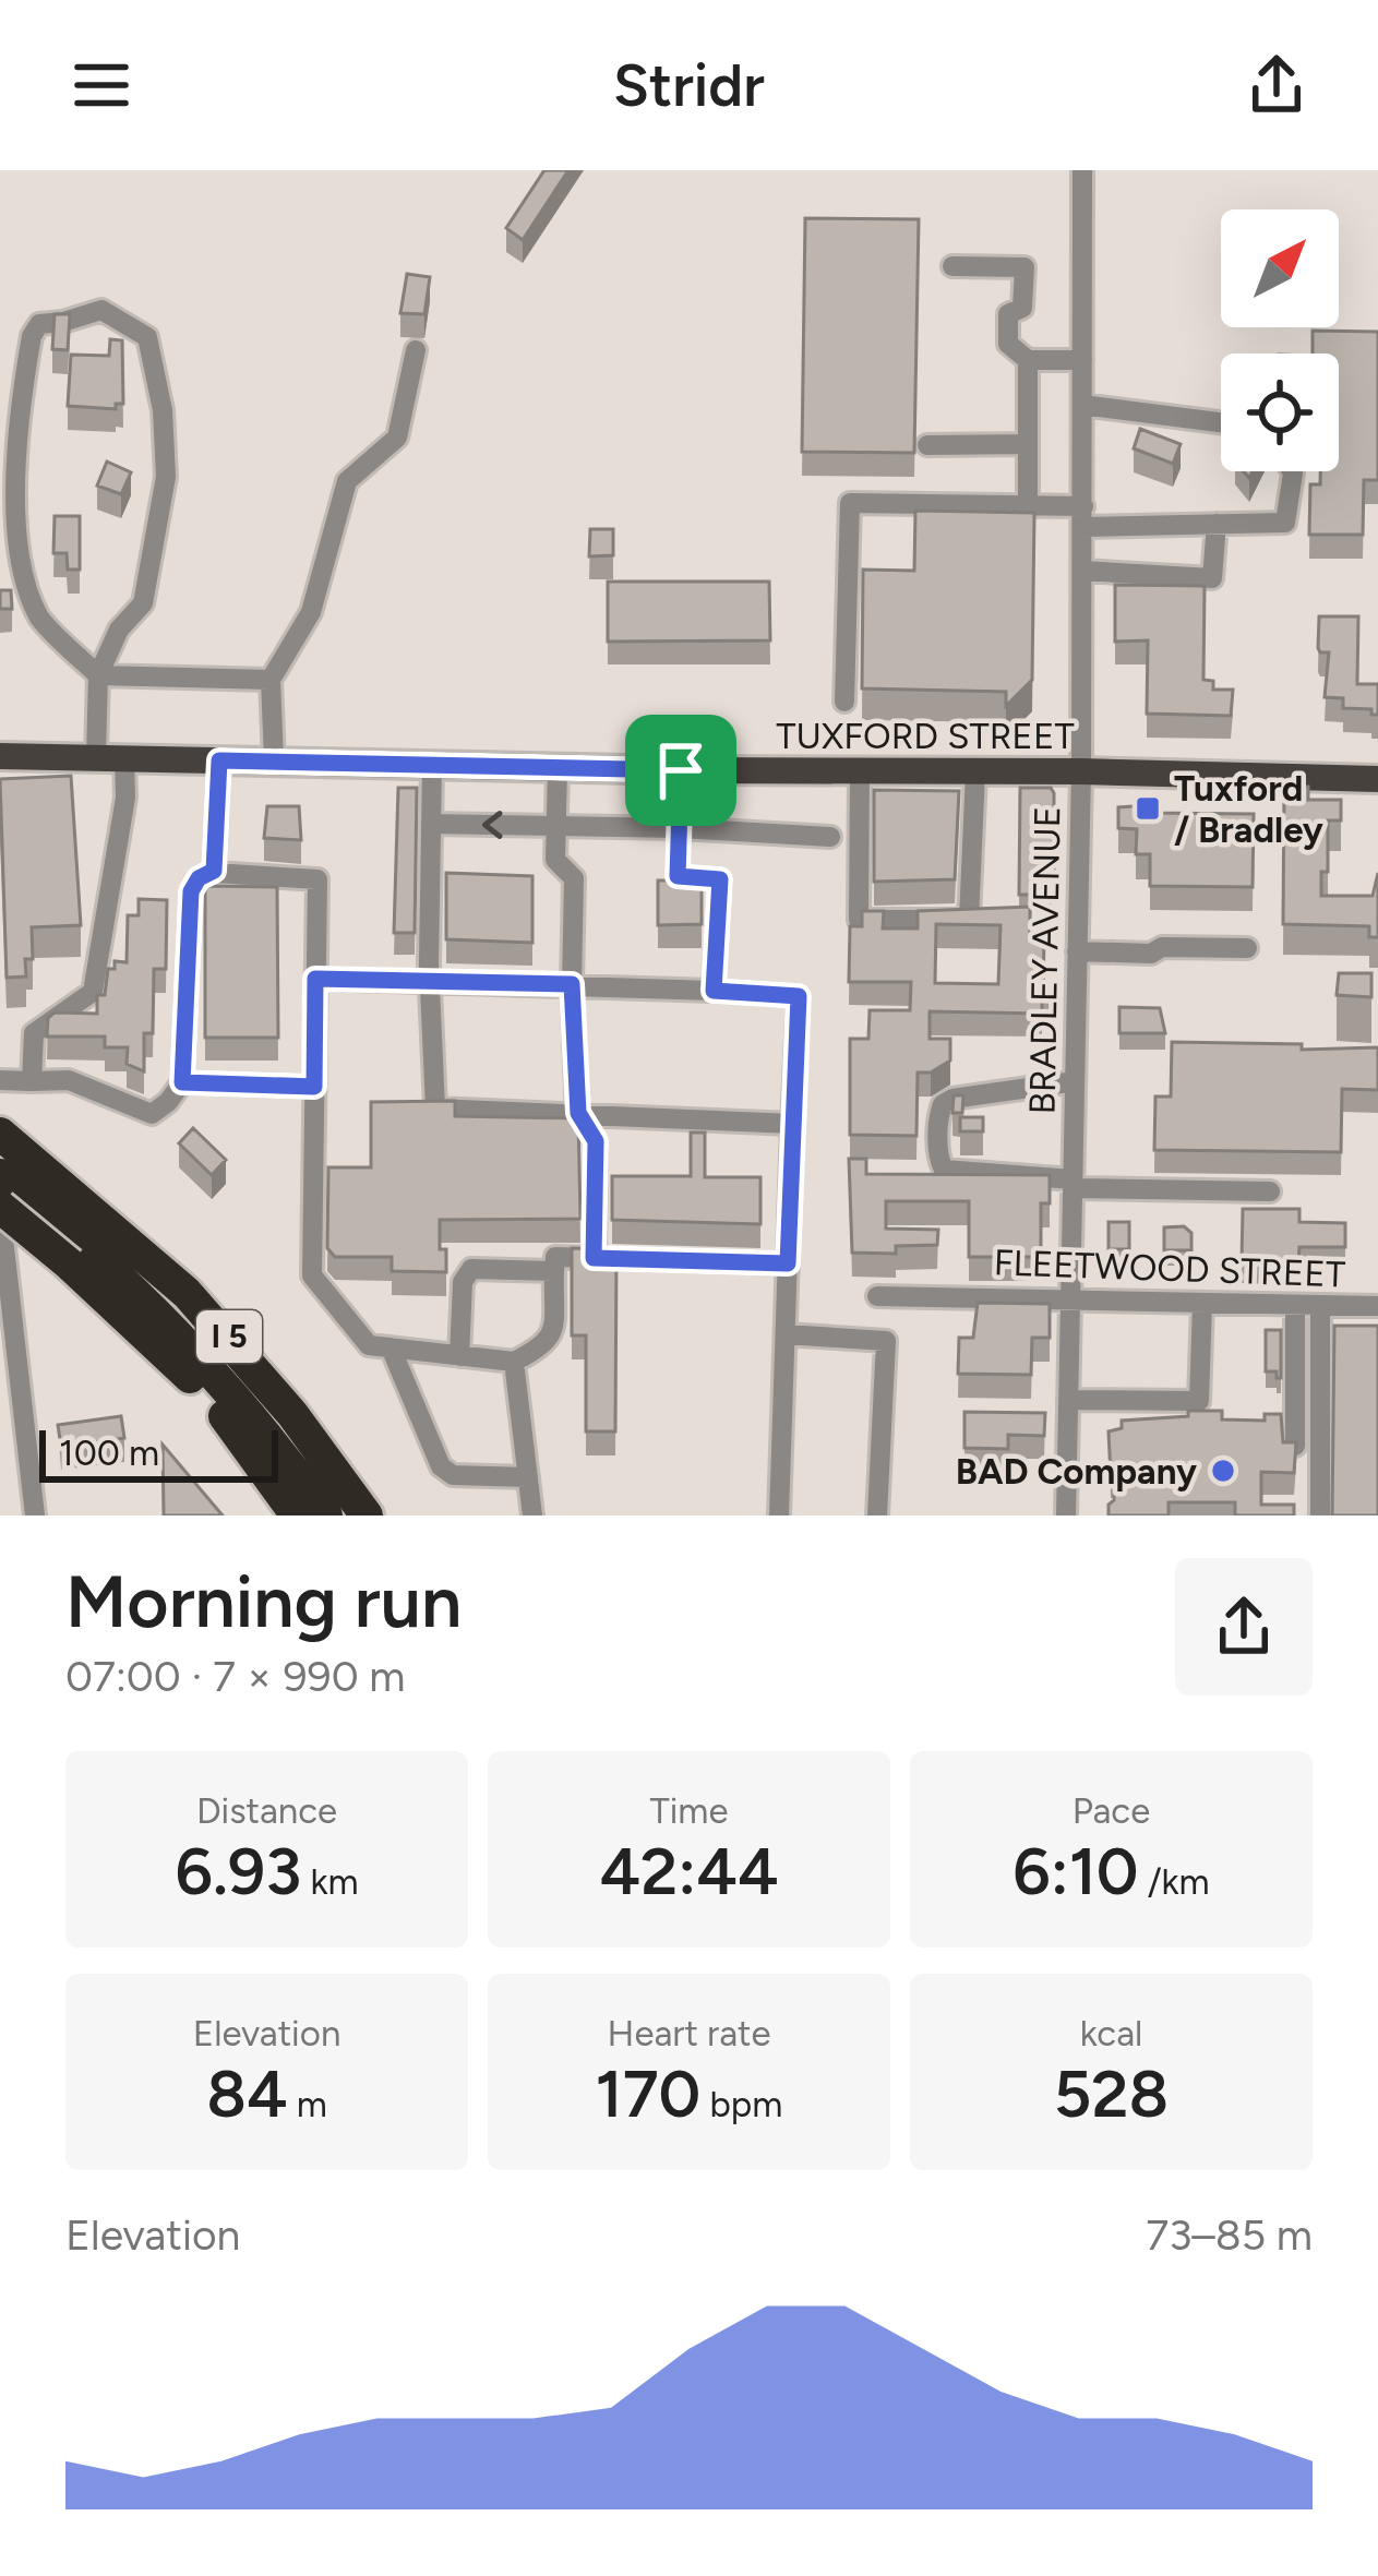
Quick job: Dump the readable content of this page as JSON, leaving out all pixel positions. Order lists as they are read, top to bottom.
{
  "streets": {
    "highway": ["I 5"],
    "main road": ["TUXFORD STREET"],
    "street": ["BRADLEY AVENUE", "FLEETWOOD STREET"]
  },
  "crossings": [
    ["TUXFORD STREET", "BRADLEY AVENUE"],
    ["BRADLEY AVENUE", "FLEETWOOD STREET"]
  ],
  "places": {
    "transit": ["Tuxford / Bradley"],
    "other": ["BAD Company"]
  },
  "scale_bar": "100 m",
  "north": "top right",
  "page": {
    "header": "Stridr",
    "scale": "100 m",
    "heading": ["Morning run", "07:00 · 7 × 990 m"],
    "stats": [
      ["Distance", "6.93 km"],
      ["Time", "42:44"],
      ["Pace", "6:10 /km"],
      ["Elevation", "84 m"],
      ["Heart rate", "170 bpm"],
      ["kcal", "528"]
    ],
    "chart": ["Elevation", "73–85 m"]
  }
}
